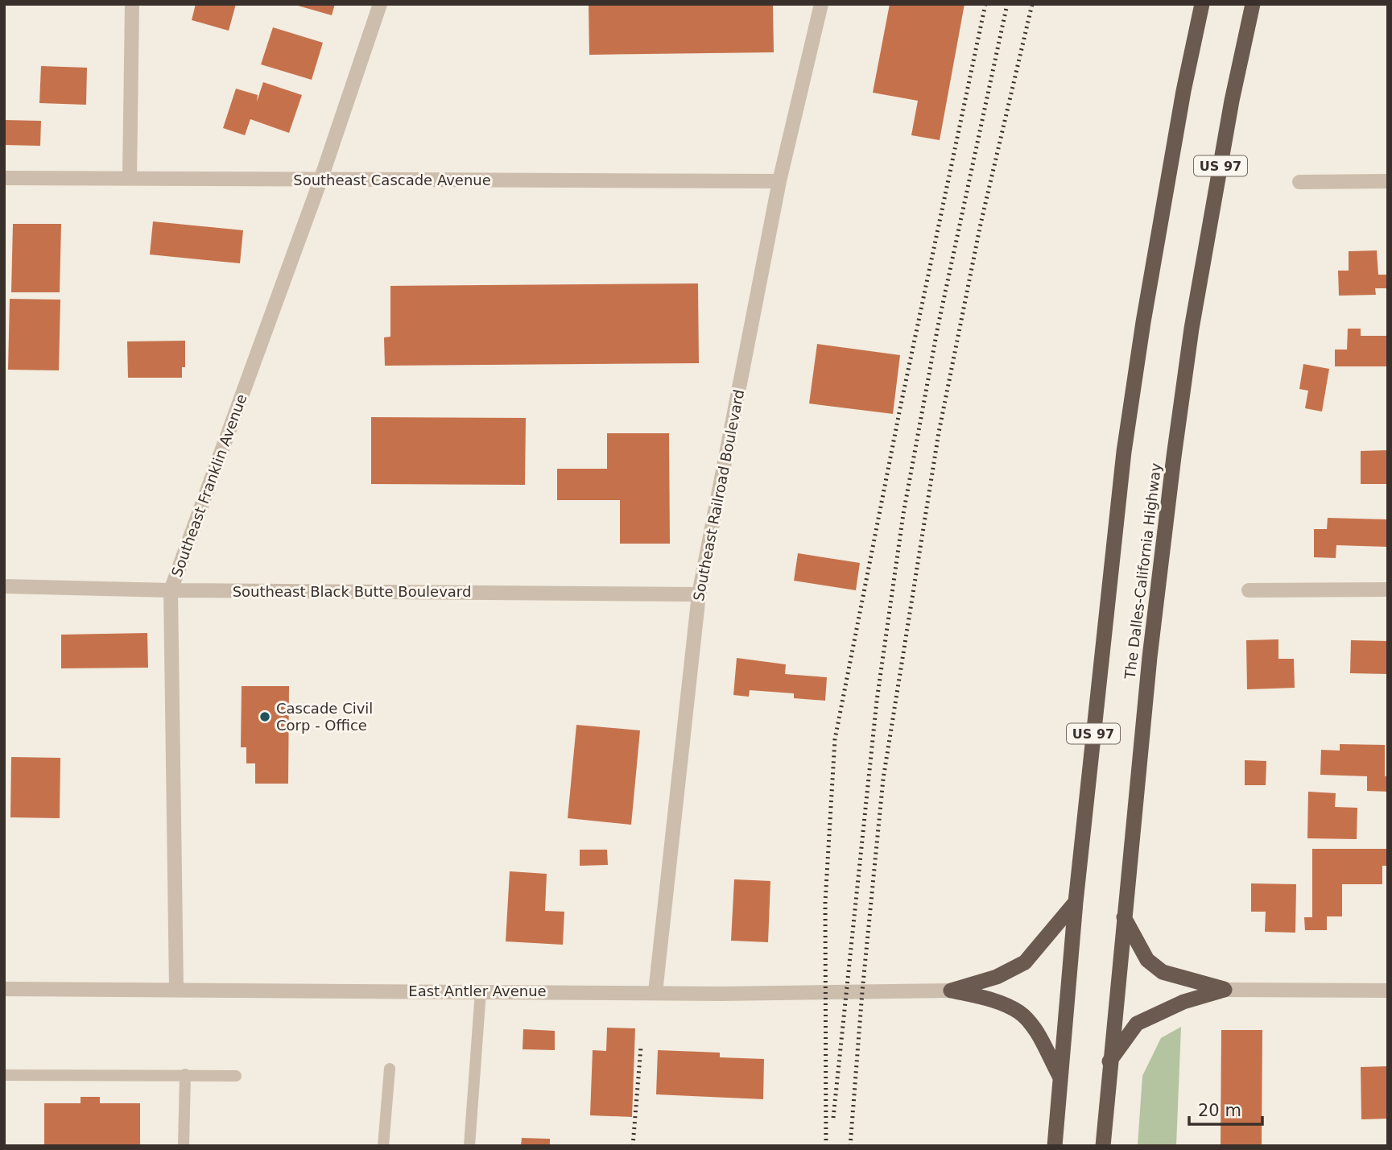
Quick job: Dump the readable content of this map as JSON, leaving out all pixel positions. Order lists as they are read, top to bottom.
{
  "streets": {
    "highway": ["US 97", "The Dalles-California Highway"],
    "street": [
      "Southeast Cascade Avenue",
      "Southeast Franklin Avenue",
      "Southeast Railroad Boulevard",
      "Southeast Black Butte Boulevard",
      "East Antler Avenue"
    ]
  },
  "crossings": [
    ["Southeast Cascade Avenue", "Southeast Franklin Avenue"],
    ["Southeast Cascade Avenue", "Southeast Railroad Boulevard"],
    ["Southeast Franklin Avenue", "Southeast Black Butte Boulevard"],
    ["Southeast Franklin Avenue", "East Antler Avenue"],
    ["Southeast Railroad Boulevard", "Southeast Black Butte Boulevard"],
    ["Southeast Railroad Boulevard", "East Antler Avenue"]
  ],
  "places": ["Cascade Civil Corp - Office"],
  "scale_bar": "20 m"
}
